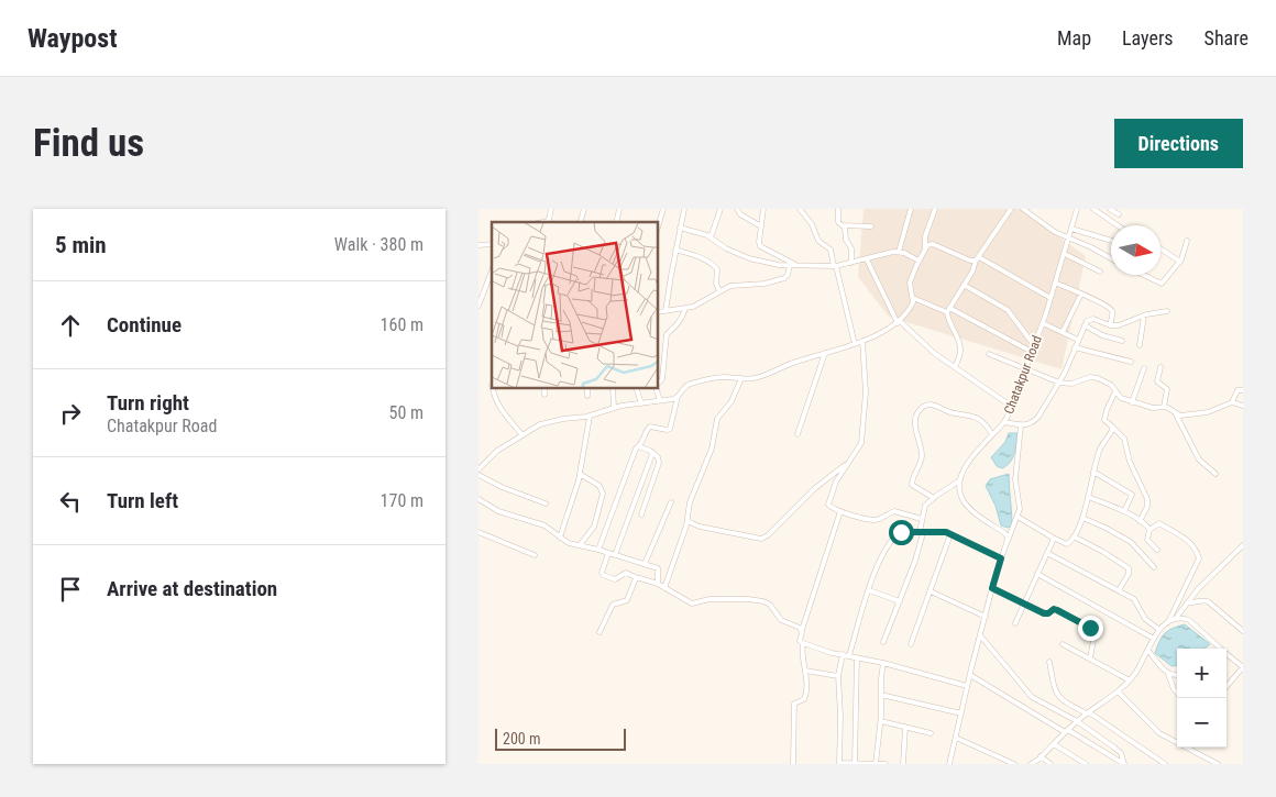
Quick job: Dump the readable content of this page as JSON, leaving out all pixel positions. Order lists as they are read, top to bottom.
{
  "streets": {
    "street": ["Chatakpur Road"]
  },
  "scale_bar": "200 m",
  "north": "right",
  "page": {
    "header": "Waypost",
    "nav": ["Map", "Layers", "Share"],
    "buttons": "Directions",
    "title": "Find us",
    "heading": ["5 min", "Walk · 380 m"],
    "list": [
      ["Continue", "160 m"],
      ["Turn right", "Chatakpur Road", "50 m"],
      ["Turn left", "170 m"],
      "Arrive at destination"
    ],
    "map_buttons": ["+", "−"],
    "scale": "200 m"
  }
}
